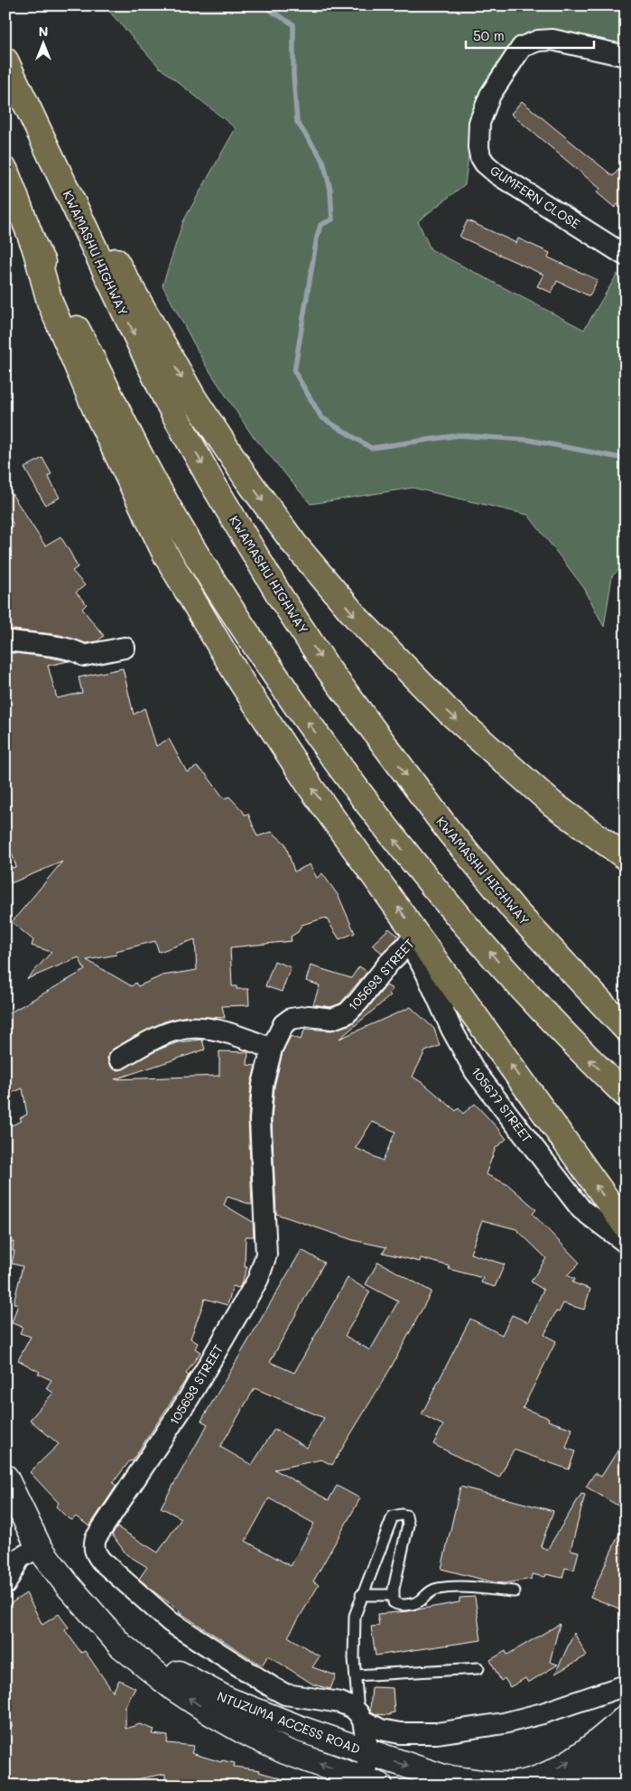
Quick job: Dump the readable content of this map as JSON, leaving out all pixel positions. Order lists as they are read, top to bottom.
{
  "streets": {
    "main road": ["KWAMASHU HIGHWAY"],
    "street": [
      "GUMFERN CLOSE",
      "105693 STREET",
      "105677 STREET",
      "NTUZUMA ACCESS ROAD"
    ]
  },
  "crossings": [
    ["105693 STREET", "105677 STREET"]
  ],
  "scale_bar": "50 m",
  "north": "top"
}
